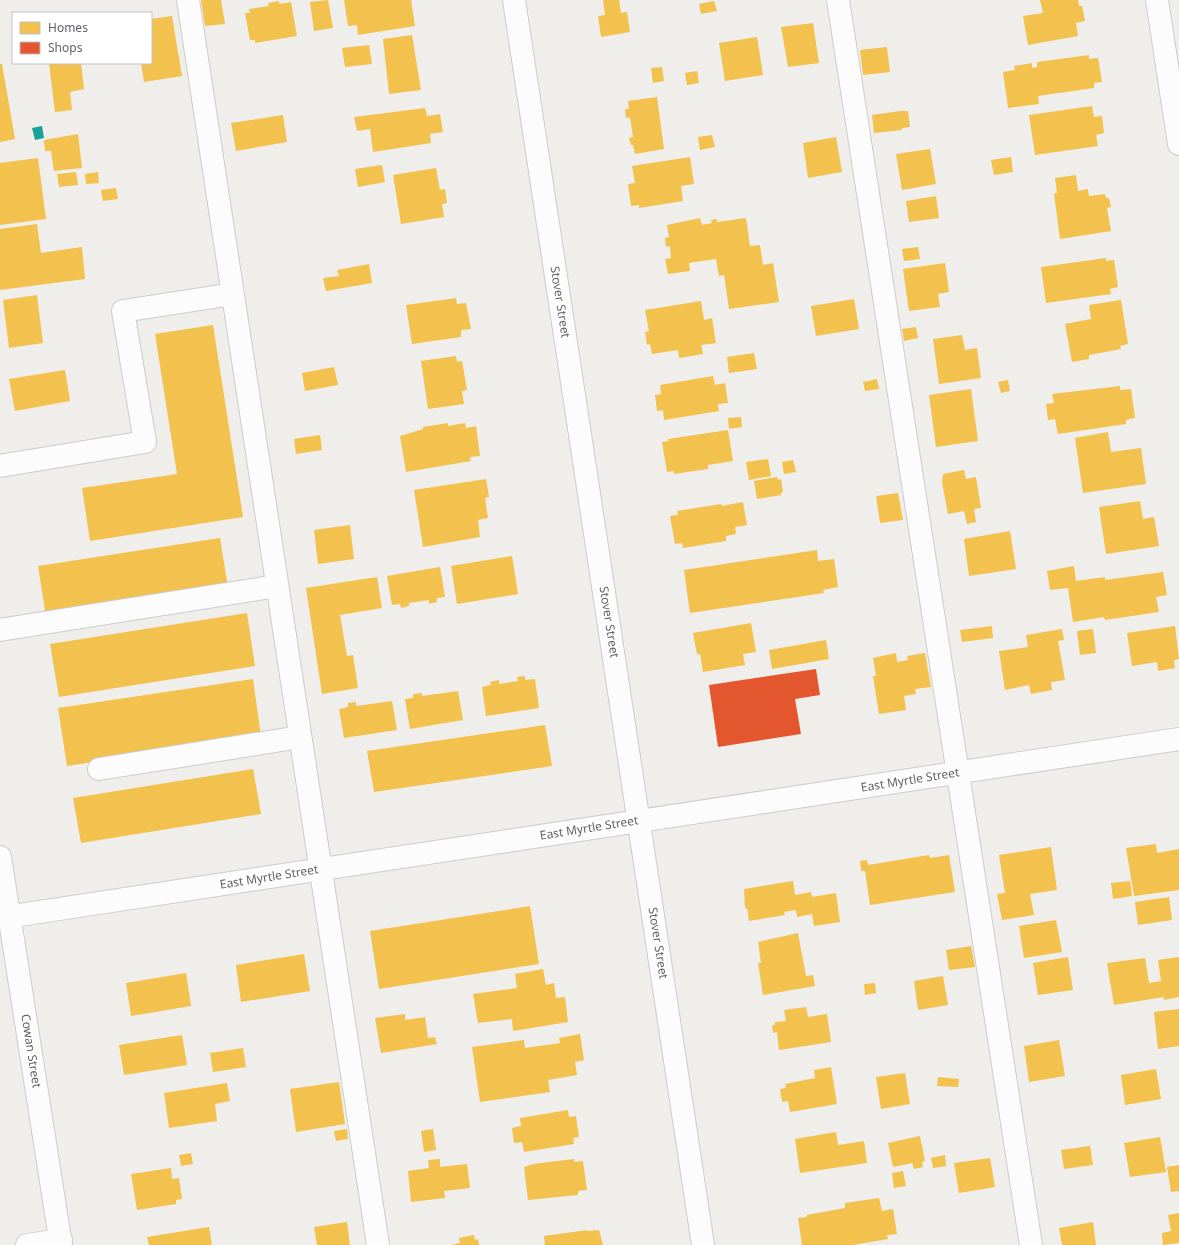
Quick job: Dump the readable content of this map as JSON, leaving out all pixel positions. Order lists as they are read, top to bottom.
{
  "streets": {
    "street": ["Stover Street", "East Myrtle Street", "Cowan Street"]
  },
  "crossings": [
    ["Stover Street", "East Myrtle Street"],
    ["East Myrtle Street", "Cowan Street"]
  ],
  "legend": ["Homes", "Shops"]
}
